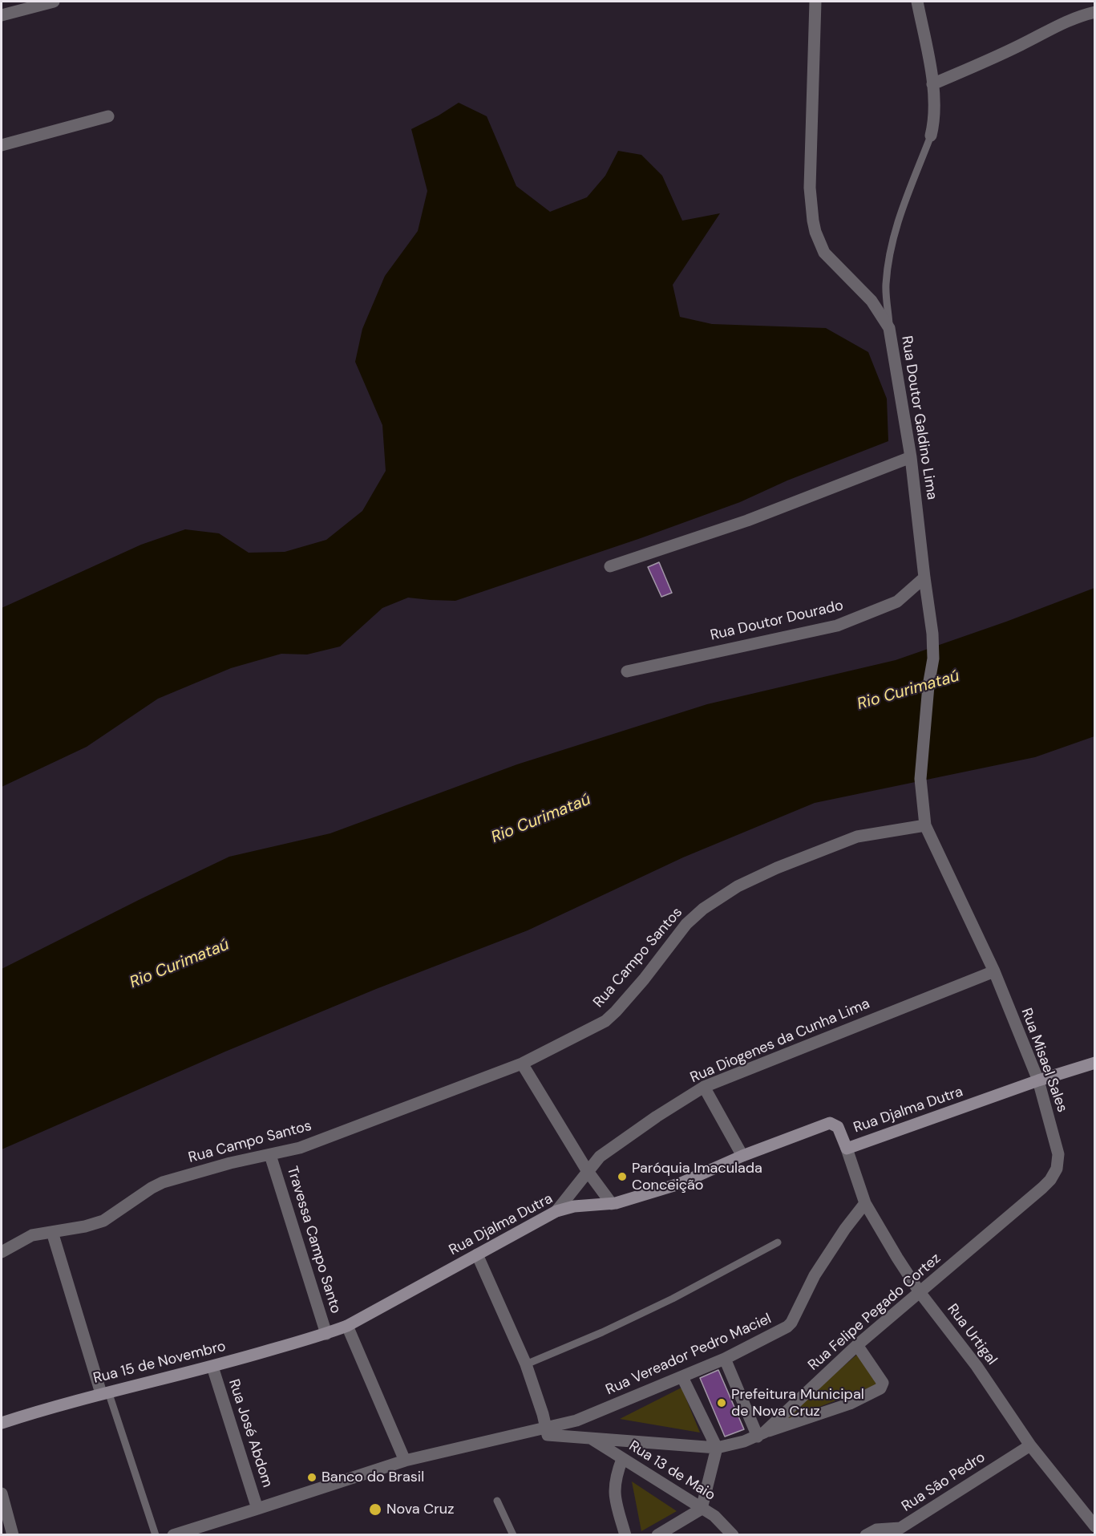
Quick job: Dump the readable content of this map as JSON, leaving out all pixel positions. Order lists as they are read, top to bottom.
{
  "streets": {
    "main road": ["Rua Djalma Dutra", "Rua 15 de Novembro"],
    "street": [
      "Rua Doutor Galdino Lima",
      "Rua Doutor Dourado",
      "Rua Campo Santos",
      "Rua Diogenes da Cunha Lima",
      "Rua Misael Sales",
      "Travessa Campo Santo",
      "Rua Felipe Pegado Cortez",
      "Rua Urtigal",
      "Rua Vereador Pedro Maciel",
      "Rua José Abdom",
      "Rua 13 de Maio",
      "Rua São Pedro"
    ]
  },
  "crossings": [
    ["Rua Doutor Galdino Lima", "Rua Doutor Dourado"],
    ["Rua Doutor Galdino Lima", "Rua Campo Santos"],
    ["Rua Campo Santos", "Travessa Campo Santo"],
    ["Rua Diogenes da Cunha Lima", "Rua Misael Sales"],
    ["Rua Diogenes da Cunha Lima", "Rua Djalma Dutra"],
    ["Rua Misael Sales", "Rua Djalma Dutra"],
    ["Rua Misael Sales", "Rua Felipe Pegado Cortez"],
    ["Rua Djalma Dutra", "Travessa Campo Santo"],
    ["Rua Djalma Dutra", "Rua Urtigal"],
    ["Rua Djalma Dutra", "Rua 15 de Novembro"],
    ["Travessa Campo Santo", "Rua 15 de Novembro"],
    ["Rua Felipe Pegado Cortez", "Rua Urtigal"],
    ["Rua Felipe Pegado Cortez", "Rua Vereador Pedro Maciel"],
    ["Rua Felipe Pegado Cortez", "Rua 13 de Maio"],
    ["Rua Urtigal", "Rua Vereador Pedro Maciel"],
    ["Rua Urtigal", "Rua São Pedro"],
    ["Rua 15 de Novembro", "Rua José Abdom"]
  ],
  "water": ["Rio Curimataú"],
  "places": [
    "Paróquia Imaculada Conceição",
    "Prefeitura Municipal de Nova Cruz",
    "Banco do Brasil",
    "Nova Cruz"
  ]
}
